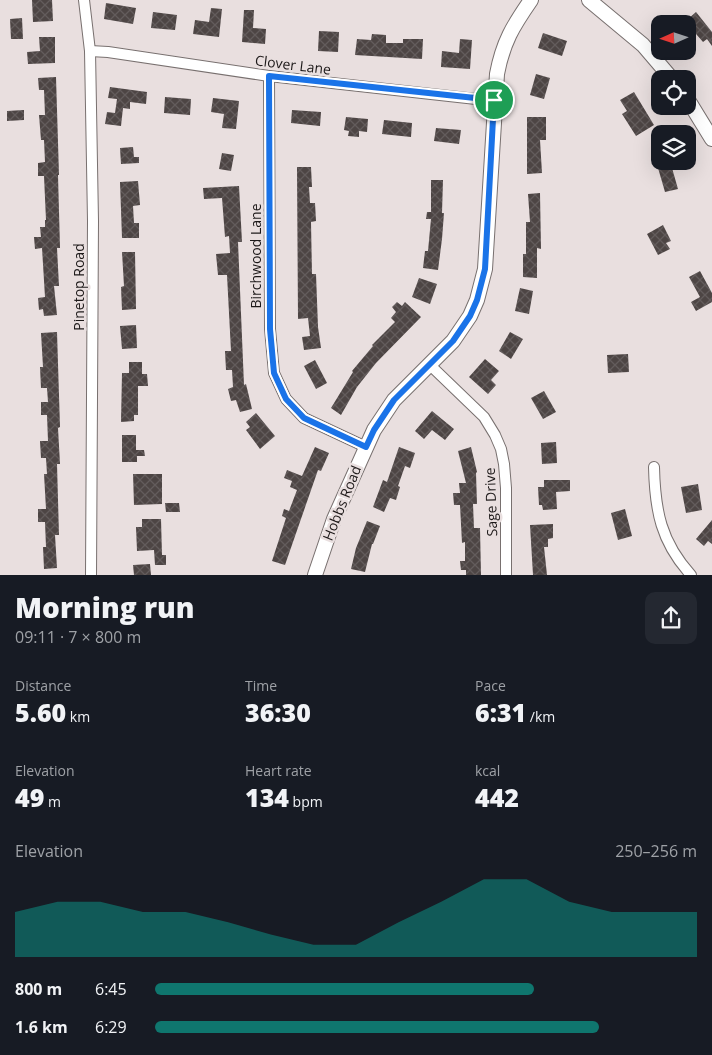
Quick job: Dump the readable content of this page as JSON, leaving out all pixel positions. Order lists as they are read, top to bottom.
{
  "streets": {
    "street": [
      "Clover Lane",
      "Birchwood Lane",
      "Pinetop Road",
      "Sage Drive",
      "Hobbs Road"
    ]
  },
  "crossings": [
    ["Clover Lane", "Birchwood Lane"],
    ["Clover Lane", "Pinetop Road"],
    ["Clover Lane", "Hobbs Road"],
    ["Birchwood Lane", "Hobbs Road"],
    ["Sage Drive", "Hobbs Road"]
  ],
  "north": "left",
  "page": {
    "heading": ["Morning run", "09:11 · 7 × 800 m"],
    "stats": [
      ["Distance", "5.60 km"],
      ["Time", "36:30"],
      ["Pace", "6:31 /km"],
      ["Elevation", "49 m"],
      ["Heart rate", "134 bpm"],
      ["kcal", "442"]
    ],
    "chart": ["Elevation", "250–256 m"],
    "list": [
      {
        "name": "800 m",
        "note": "6:45"
      },
      {
        "name": "1.6 km",
        "note": "6:29"
      }
    ]
  }
}
